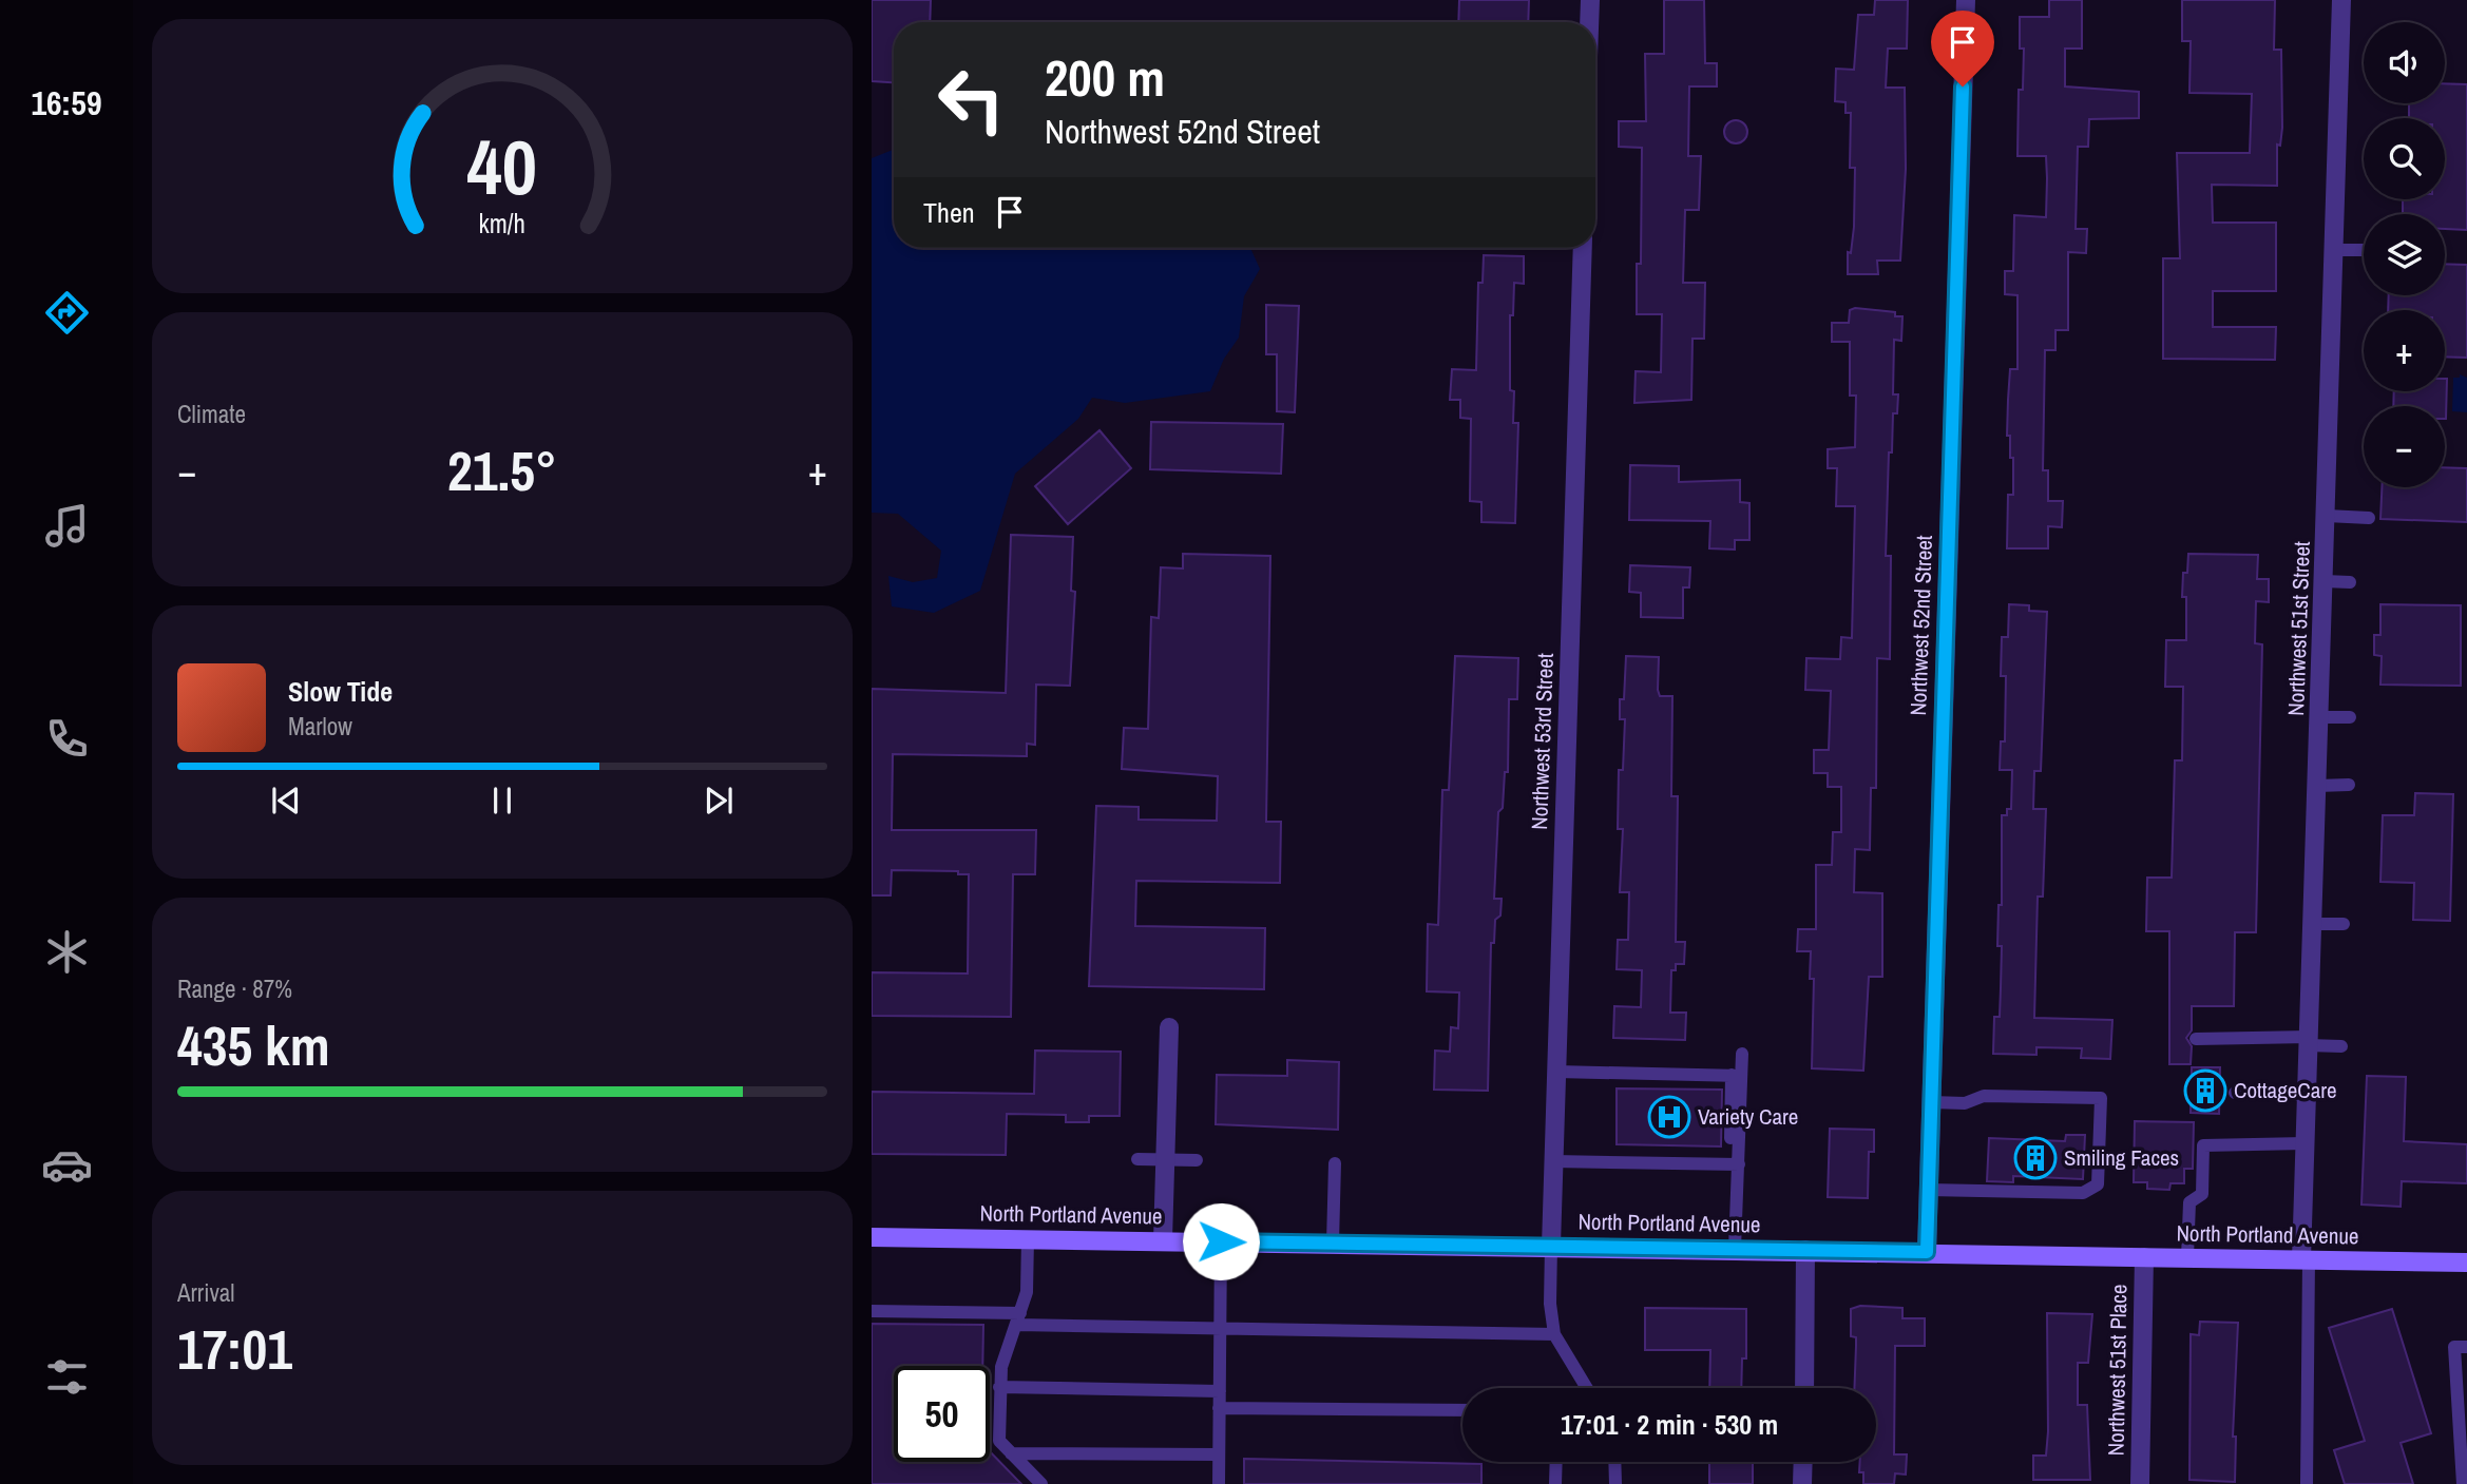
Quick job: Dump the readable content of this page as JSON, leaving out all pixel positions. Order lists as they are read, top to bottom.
{
  "streets": {
    "main road": ["North Portland Avenue"],
    "street": [
      "Northwest 52nd Street",
      "Northwest 51st Street",
      "Northwest 53rd Street",
      "Northwest 51st Place"
    ]
  },
  "crossings": [
    ["Northwest 52nd Street", "North Portland Avenue"],
    ["Northwest 51st Street", "North Portland Avenue"],
    ["Northwest 53rd Street", "North Portland Avenue"],
    ["North Portland Avenue", "Northwest 51st Place"]
  ],
  "places": {
    "building": ["CottageCare", "Smiling Faces"],
    "hospital": ["Variety Care"]
  },
  "page": {
    "tabs": "16:59",
    "map_buttons": ["+", "−"],
    "turn": ["200 m", "Northwest 52nd Street"],
    "then": "Then",
    "tile": [
      "Climate",
      ["Range · 87%", "435 km"],
      ["Arrival", "17:01"]
    ],
    "heat": ["−", "21.5°", "+"],
    "song": ["Slow Tide", "Marlow"],
    "limit": "50",
    "trip": "17:01 · 2 min · 530 m",
    "gauge": ["40", "km/h"]
  }
}
